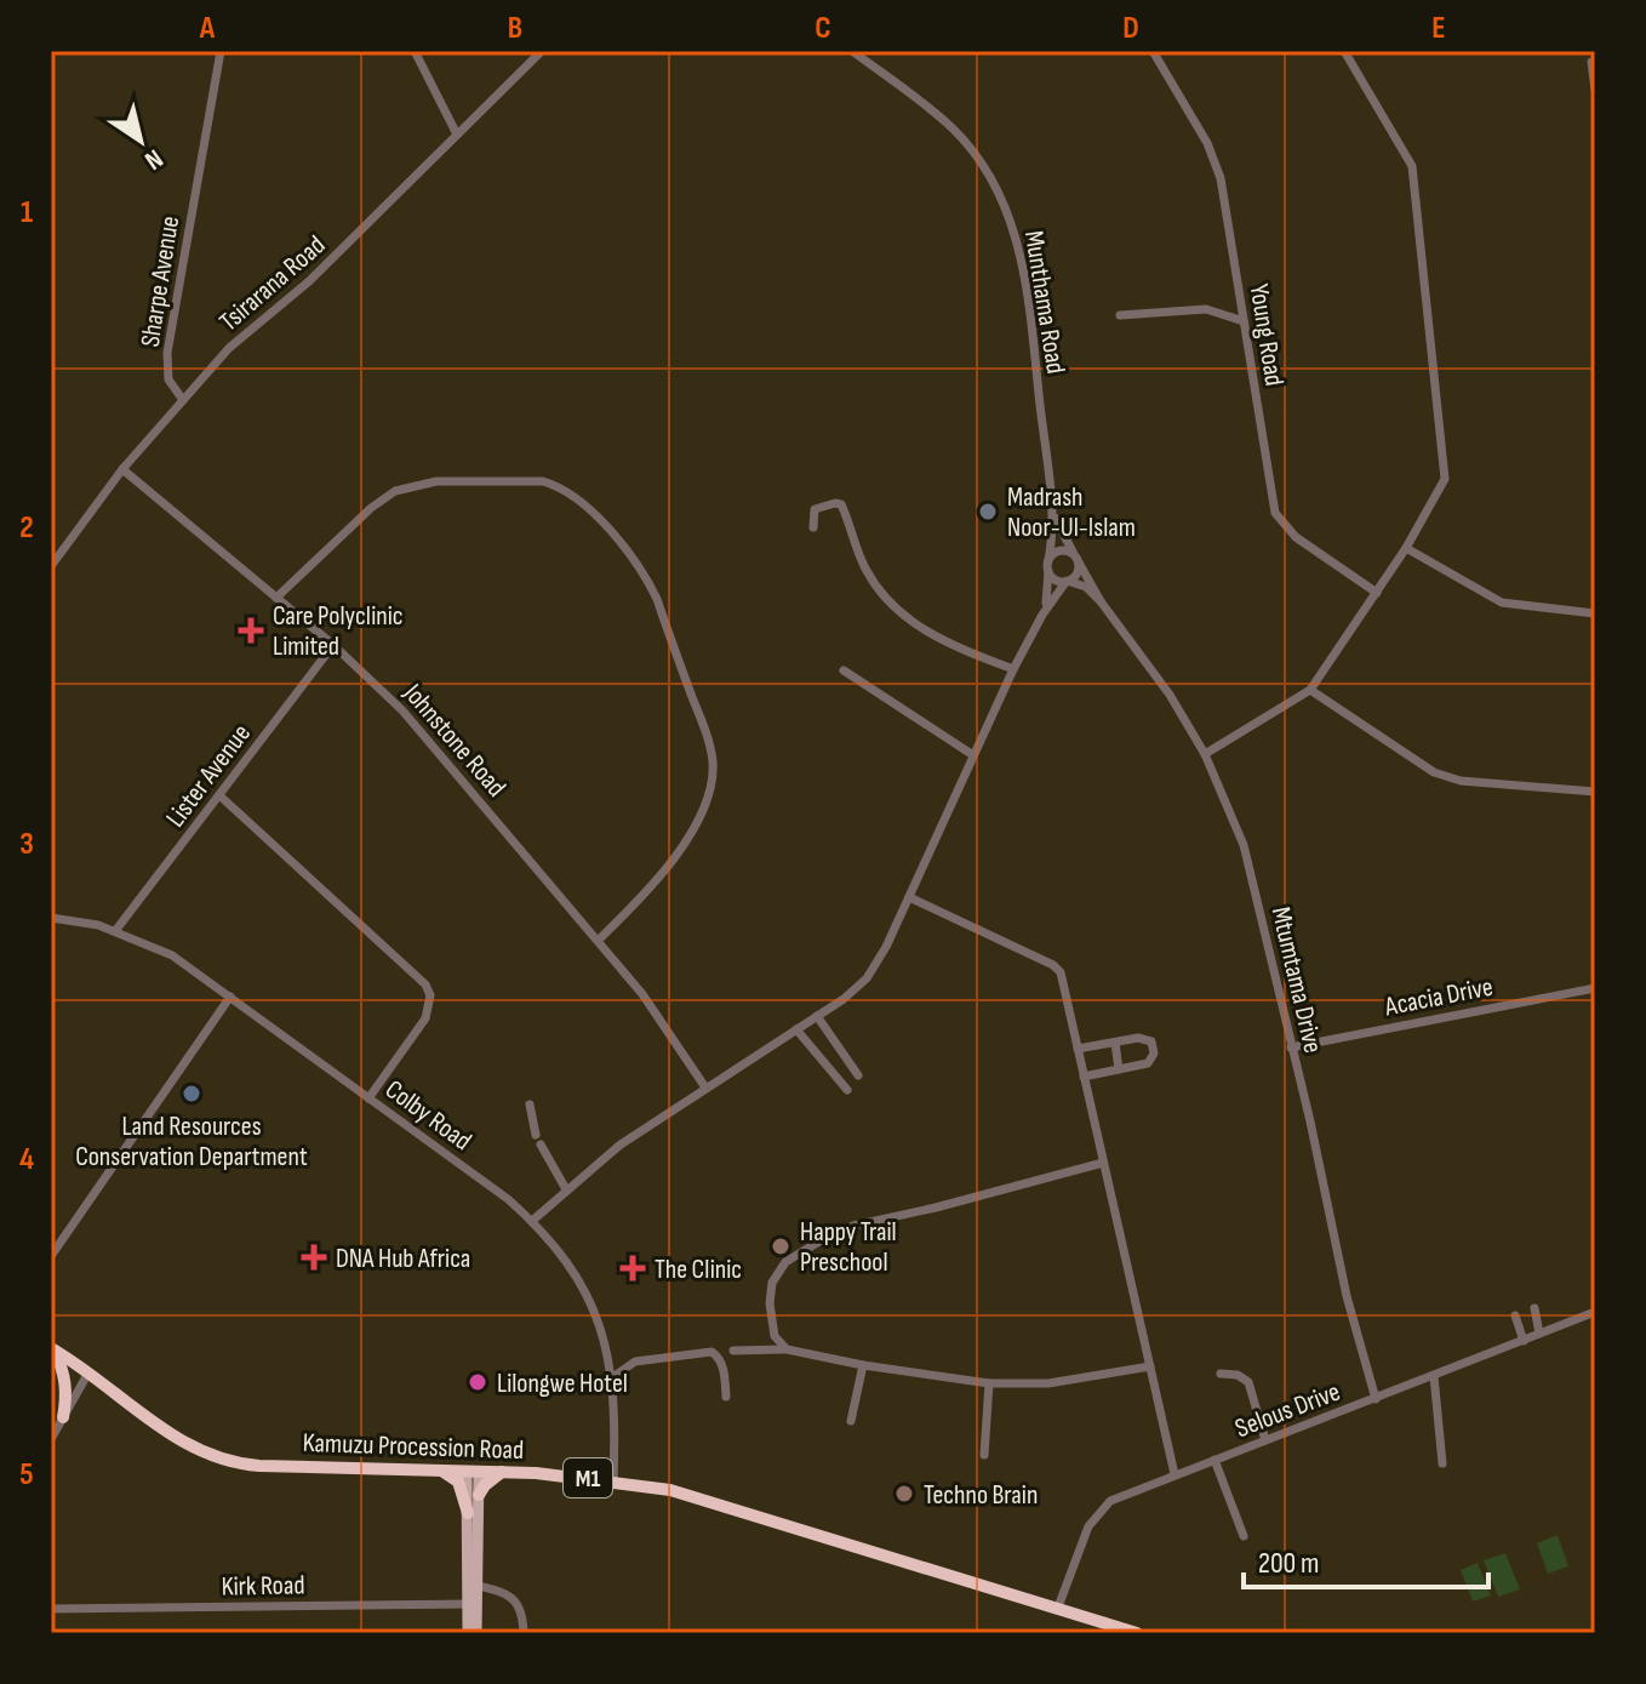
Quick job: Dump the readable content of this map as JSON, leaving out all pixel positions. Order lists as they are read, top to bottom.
{
  "streets": {
    "highway": ["Kamuzu Procession Road", "M1"],
    "street": [
      "Sharpe Avenue",
      "Tsirarana Road",
      "Munthama Road",
      "Young Road",
      "Johnstone Road",
      "Lister Avenue",
      "Mtumtama Drive",
      "Acacia Drive",
      "Colby Road",
      "Selous Drive",
      "Kirk Road"
    ]
  },
  "crossings": [
    ["Sharpe Avenue", "Tsirarana Road"],
    ["Tsirarana Road", "Johnstone Road"],
    ["Munthama Road", "Mtumtama Drive"],
    ["Johnstone Road", "Lister Avenue"],
    ["Lister Avenue", "Colby Road"],
    ["Mtumtama Drive", "Acacia Drive"],
    ["Mtumtama Drive", "Selous Drive"],
    ["Colby Road", "Kamuzu Procession Road"],
    ["Selous Drive", "Kamuzu Procession Road"]
  ],
  "places": {
    "other": [
      "Madrash Noor-Ul-Islam",
      "Land Resources Conservation Department",
      "Happy Trail Preschool",
      "Lilongwe Hotel",
      "Techno Brain"
    ],
    "health": ["Care Polyclinic Limited", "DNA Hub Africa", "The Clinic"]
  },
  "scale_bar": "200 m",
  "north": "bottom right",
  "grid": {
    "columns": [
      "A",
      "B",
      "C",
      "D",
      "E"
    ],
    "rows": [
      "1",
      "2",
      "3",
      "4",
      "5"
    ]
  }
}
